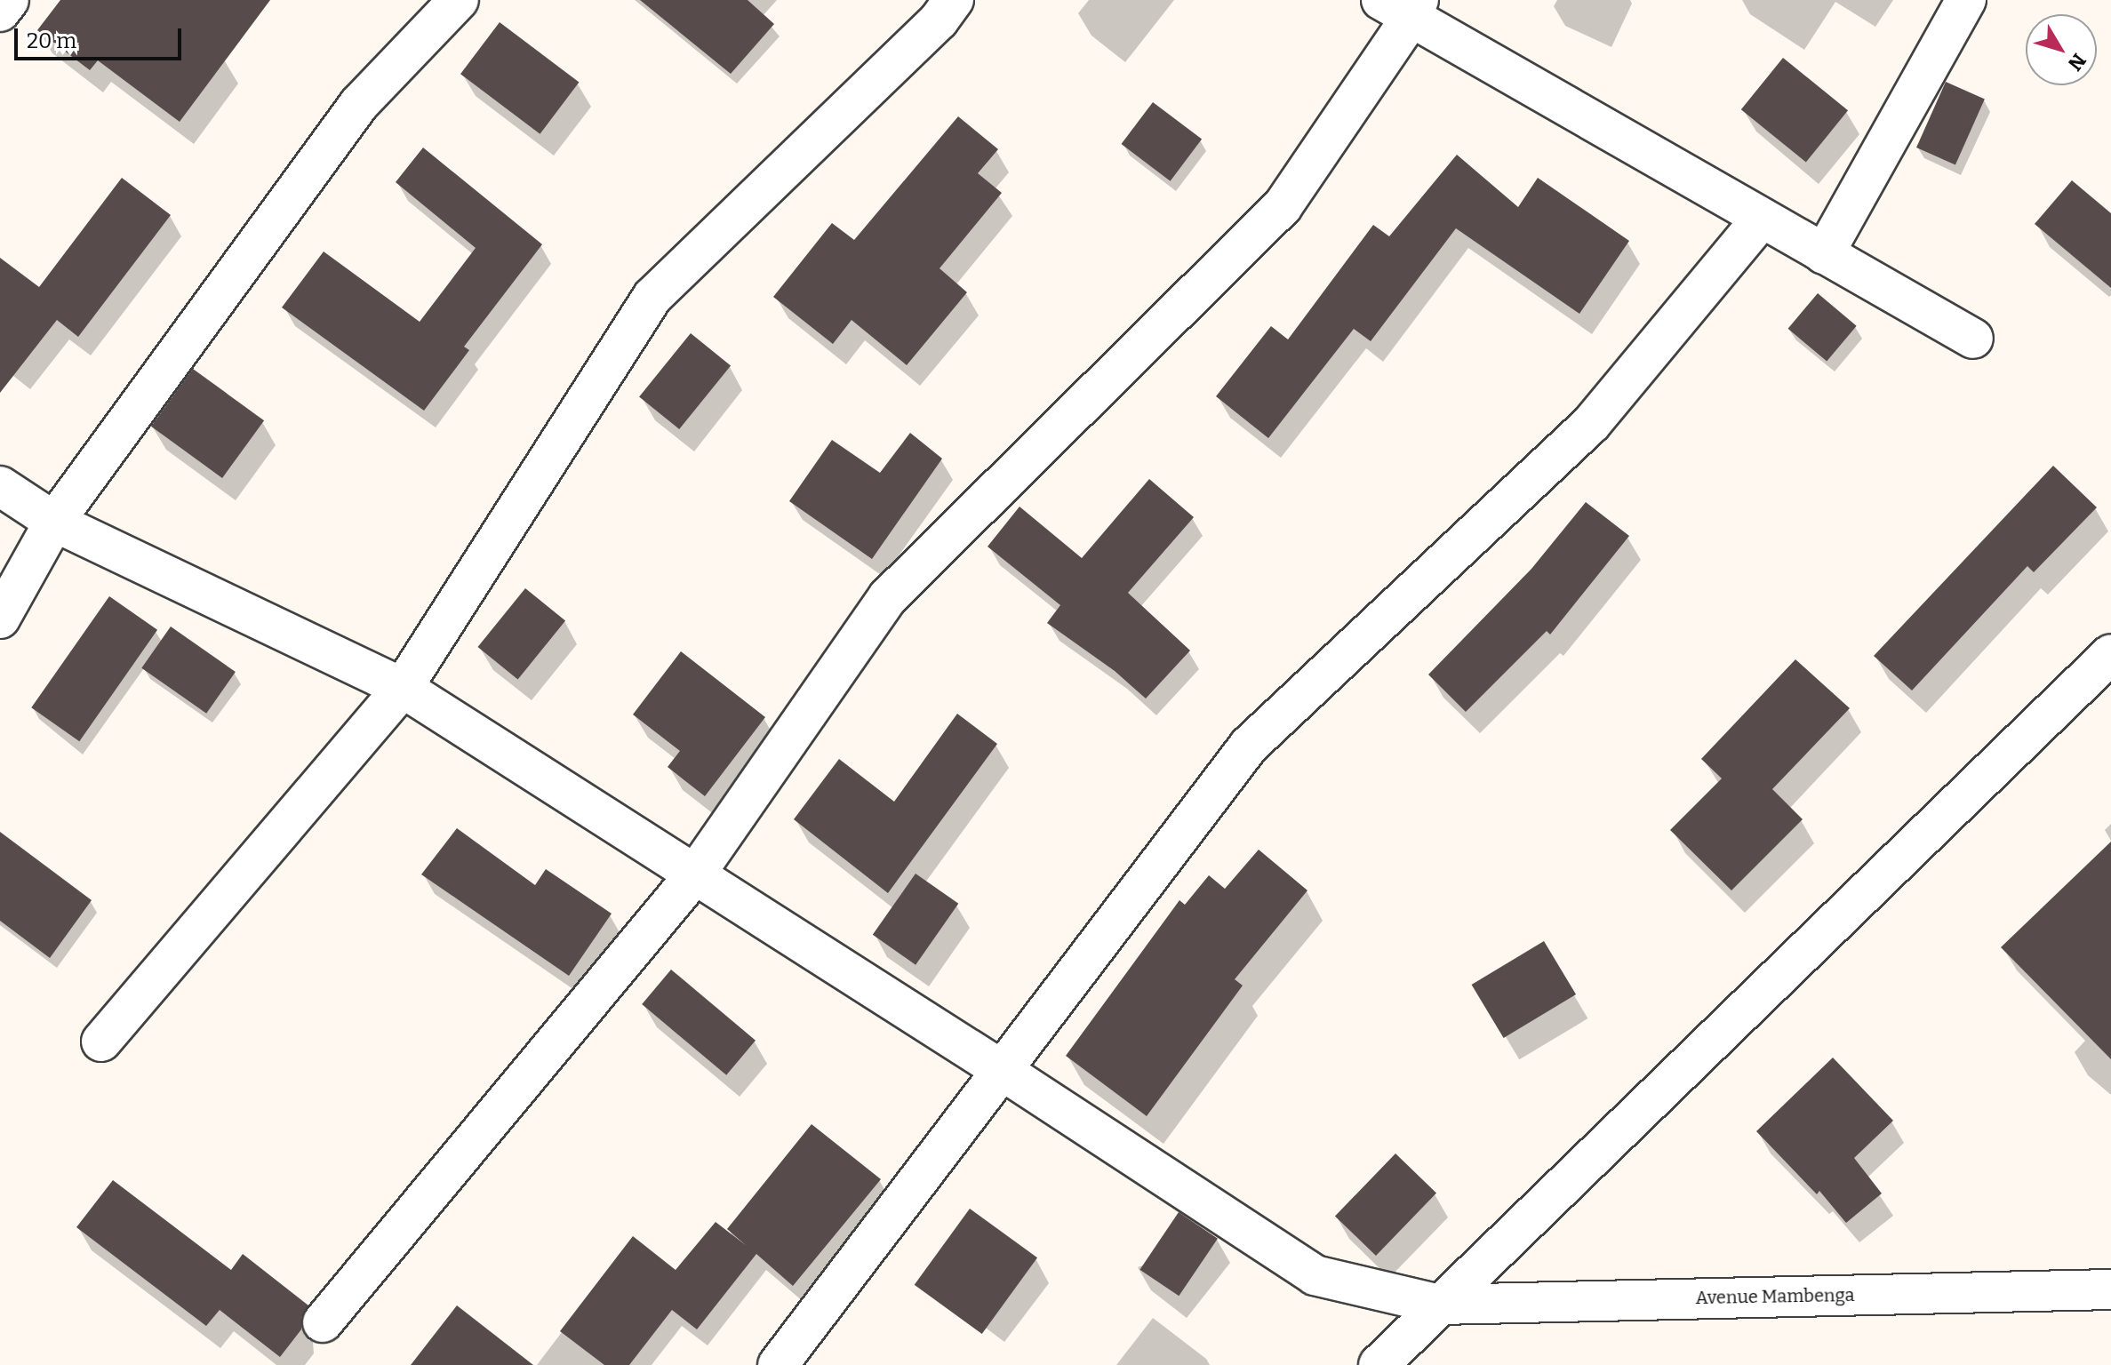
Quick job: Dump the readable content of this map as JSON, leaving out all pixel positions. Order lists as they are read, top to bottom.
{
  "streets": {
    "street": ["Avenue Mambenga"]
  },
  "scale_bar": "20 m",
  "north": "bottom right"
}
